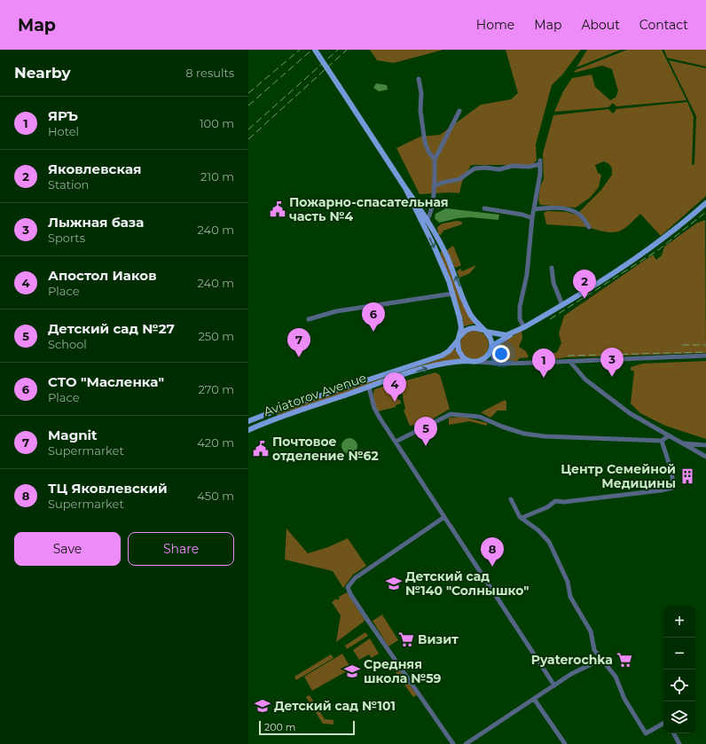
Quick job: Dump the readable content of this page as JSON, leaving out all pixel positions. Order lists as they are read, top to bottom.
{
  "streets": {
    "main road": ["Aviatorov Avenue"]
  },
  "places": {
    "public building": ["Пожарно-спасательная часть №4", "Почтовое отделение №62"],
    "building": ["Центр Семейной Медицины"],
    "school or university": ["Детский сад №140 \"Солнышко\"", "Средняя школа №59", "Детский сад №101"],
    "supermarket": ["Визит", "Pyaterochka"]
  },
  "scale_bar": "200 m",
  "page": {
    "header": "Map",
    "nav": [
      "Home",
      "Map",
      "About",
      "Contact"
    ],
    "heading": ["Nearby", "8 results"],
    "list": [
      {
        "mark": "1",
        "name": "ЯРЪ",
        "note": "Hotel",
        "value": "100 m"
      },
      {
        "mark": "2",
        "name": "Яковлевская",
        "note": "Station",
        "value": "210 m"
      },
      {
        "mark": "3",
        "name": "Лыжная база",
        "note": "Sports",
        "value": "240 m"
      },
      {
        "mark": "4",
        "name": "Апостол Иаков",
        "note": "Place",
        "value": "240 m"
      },
      {
        "mark": "5",
        "name": "Детский сад №27",
        "note": "School",
        "value": "250 m"
      },
      {
        "mark": "6",
        "name": "СТО \"Масленка\"",
        "note": "Place",
        "value": "270 m"
      },
      {
        "mark": "7",
        "name": "Magnit",
        "note": "Supermarket",
        "value": "420 m"
      },
      {
        "mark": "8",
        "name": "ТЦ Яковлевский",
        "note": "Supermarket",
        "value": "450 m"
      }
    ],
    "pins": [
      "2",
      "6",
      "7",
      "3",
      "1",
      "4",
      "5",
      "8"
    ],
    "buttons": ["Save", "Share"],
    "map_buttons": ["+", "−"],
    "scale": "200 m"
  }
}
